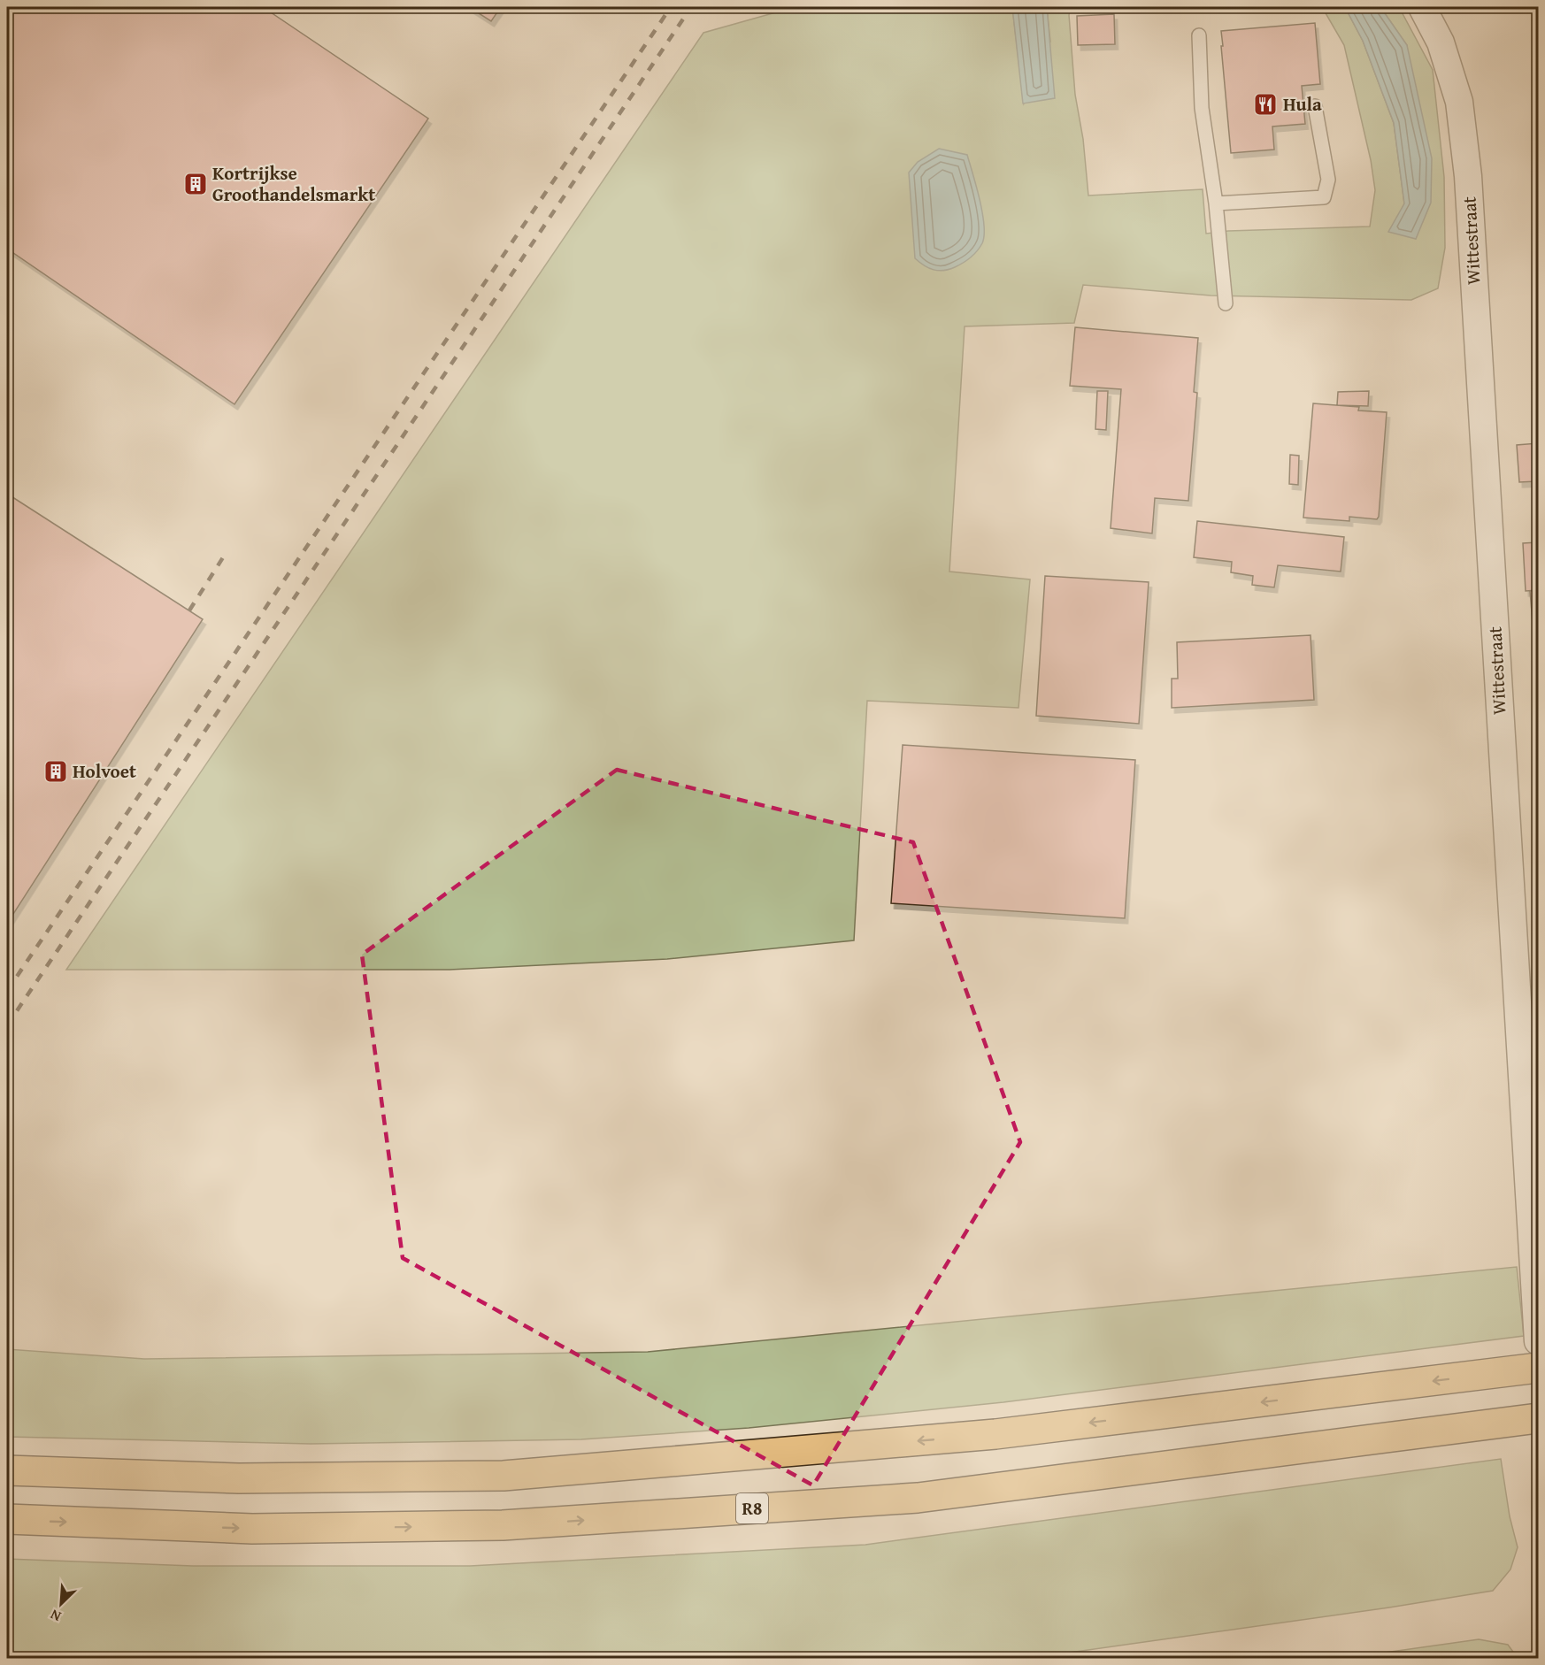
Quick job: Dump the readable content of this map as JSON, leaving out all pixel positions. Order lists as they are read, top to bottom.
{
  "streets": {
    "highway": ["R8"],
    "street": ["Wittestraat"]
  },
  "places": {
    "restaurant": ["Hula"],
    "building": ["Kortrijkse Groothandelsmarkt", "Holvoet"]
  },
  "north": "bottom left"
}
